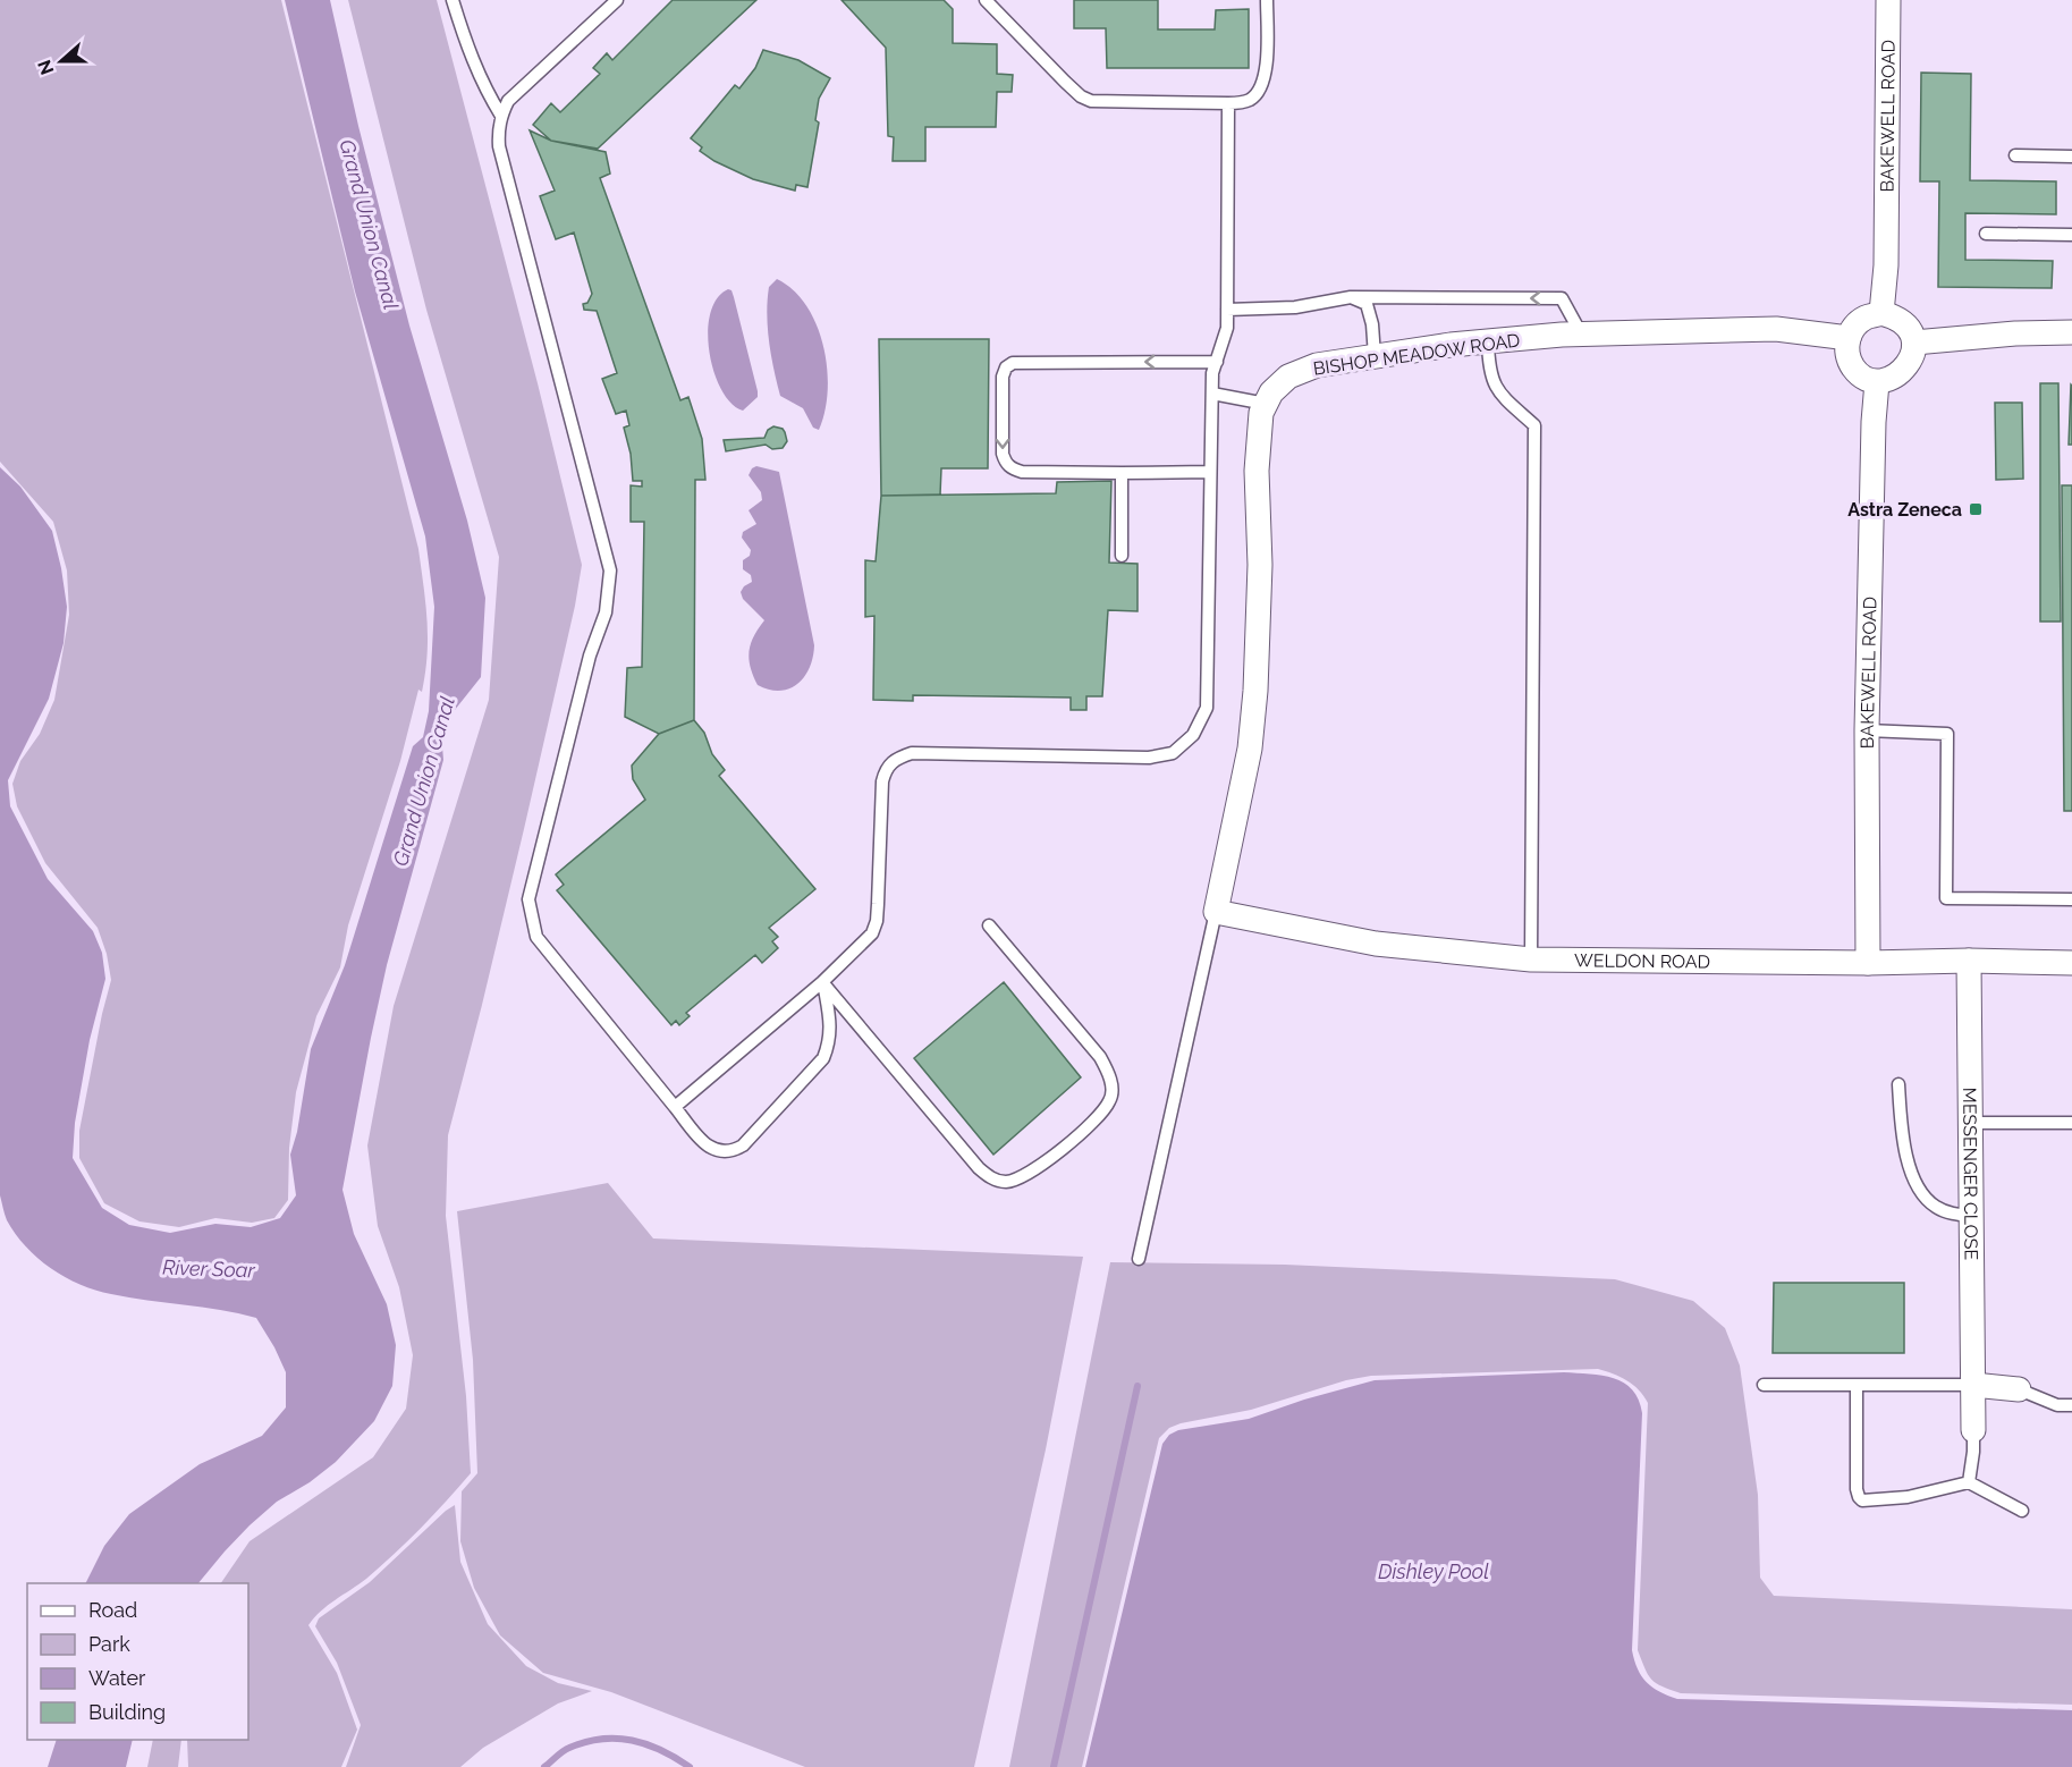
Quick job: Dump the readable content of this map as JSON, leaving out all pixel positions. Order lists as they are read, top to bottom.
{
  "streets": {
    "street": [
      "BAKEWELL ROAD",
      "BISHOP MEADOW ROAD",
      "WELDON ROAD",
      "MESSENGER CLOSE"
    ]
  },
  "crossings": [
    ["BAKEWELL ROAD", "BISHOP MEADOW ROAD"],
    ["BAKEWELL ROAD", "WELDON ROAD"],
    ["BISHOP MEADOW ROAD", "WELDON ROAD"],
    ["WELDON ROAD", "MESSENGER CLOSE"]
  ],
  "water": ["Grand Union Canal", "River Soar", "Dishley Pool"],
  "places": {
    "transit": ["Astra Zeneca"]
  },
  "legend": [
    "Road",
    "Park",
    "Water",
    "Building"
  ],
  "north": "left"
}
